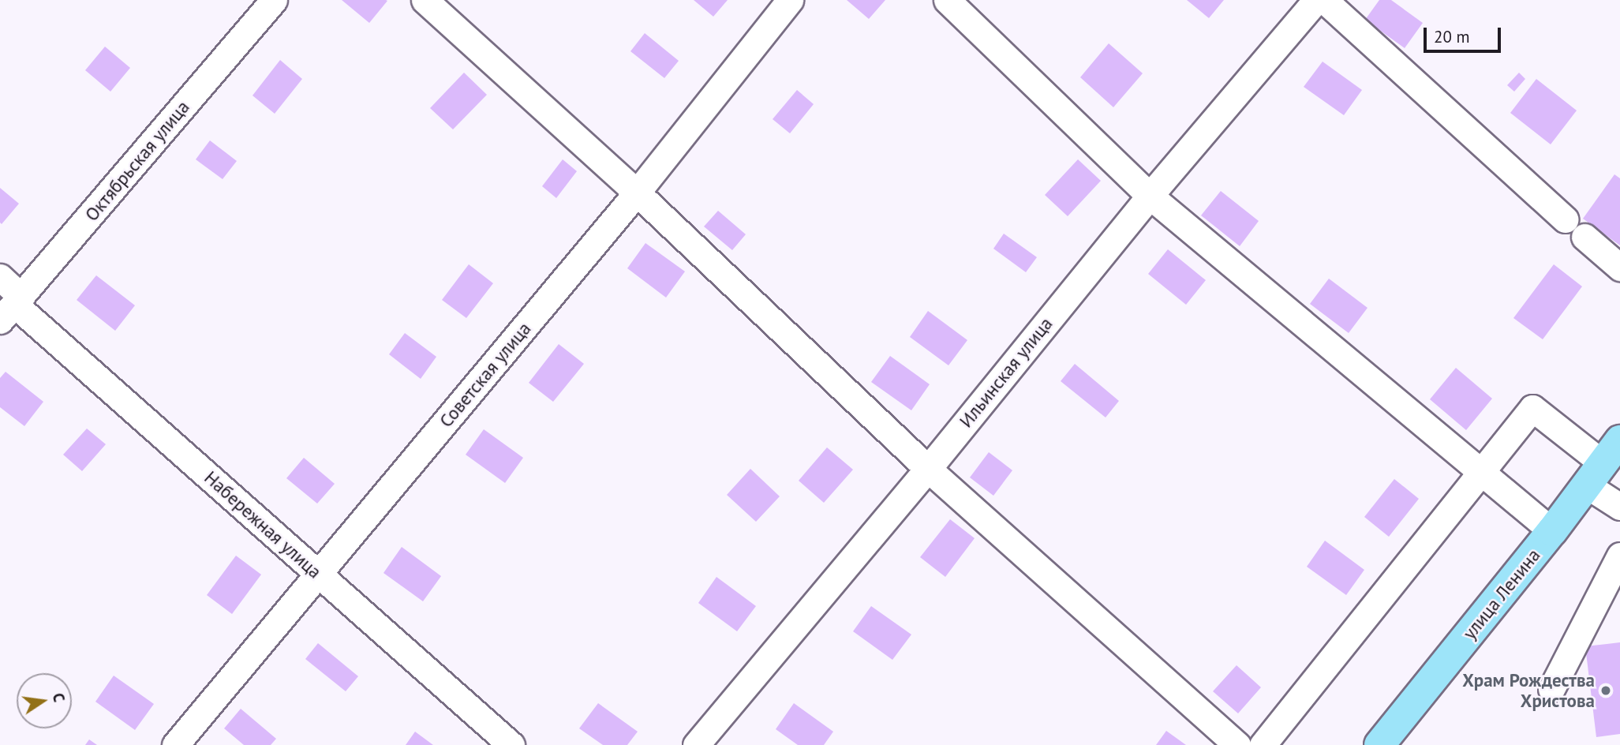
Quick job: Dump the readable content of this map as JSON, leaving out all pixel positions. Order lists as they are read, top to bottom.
{
  "streets": {
    "main road": ["улица Ленина"],
    "street": [
      "Октябрьская улица",
      "Ильинская улица",
      "Советская улица",
      "Набережная улица"
    ]
  },
  "crossings": [
    ["Октябрьская улица", "Набережная улица"],
    ["Советская улица", "Набережная улица"]
  ],
  "places": ["Храм Рождества Христова"],
  "scale_bar": "20 m",
  "north": "right"
}
